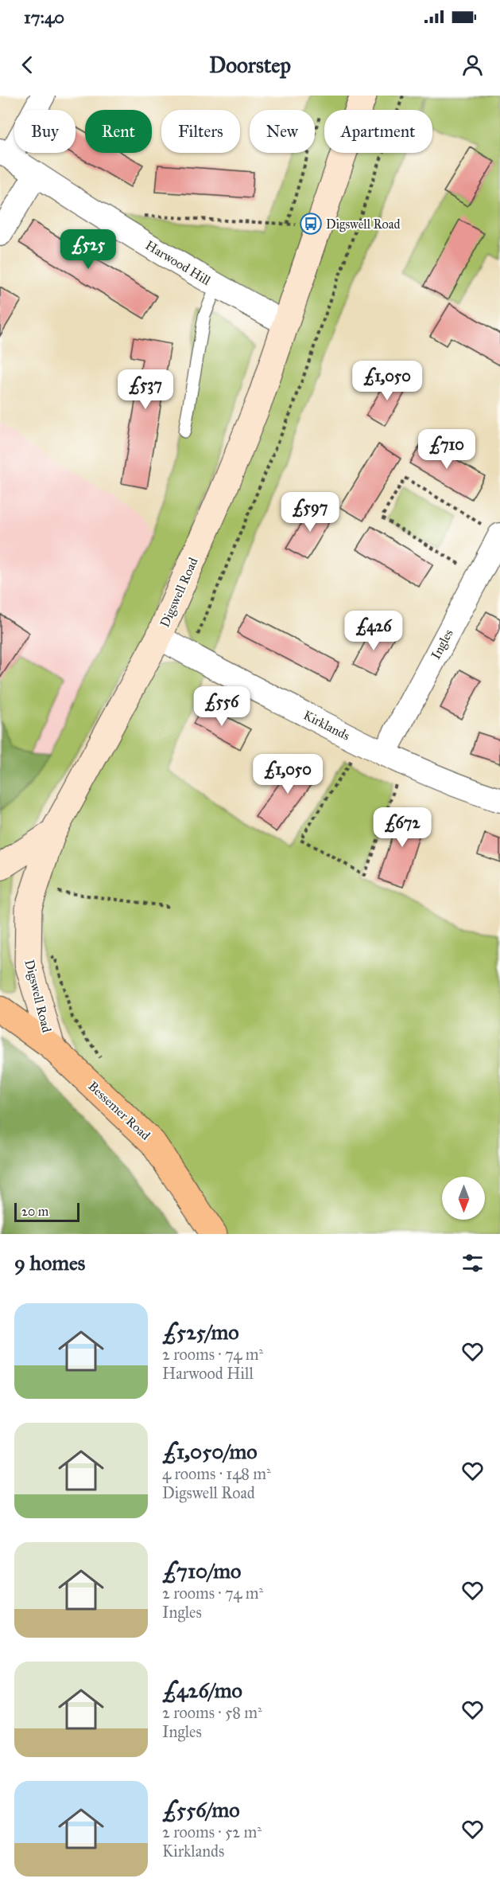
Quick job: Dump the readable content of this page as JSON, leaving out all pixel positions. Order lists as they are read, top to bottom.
{
  "streets": {
    "main road": ["Bessemer Road"],
    "street": [
      "Harwood Hill",
      "Digswell Road",
      "Ingles",
      "Kirklands"
    ]
  },
  "crossings": [
    ["Harwood Hill", "Digswell Road"],
    ["Digswell Road", "Kirklands"],
    ["Digswell Road", "Bessemer Road"],
    ["Ingles", "Kirklands"]
  ],
  "places": {
    "bus stop": ["Digswell Road"]
  },
  "scale_bar": "20 m",
  "north": "bottom",
  "page": {
    "status": "17:40",
    "header": "Doorstep",
    "chip": [
      "Buy",
      "Rent",
      "Filters",
      "New",
      "Apartment"
    ],
    "price": [
      "£525",
      "£1,050",
      "£537",
      "£710",
      "£597",
      "£426",
      "£556",
      "£1,050",
      "£672"
    ],
    "scale": "20 m",
    "heading": "9 homes",
    "list": [
      {
        "name": "£525/mo",
        "note": "2 rooms · 74 m² · Harwood Hill"
      },
      {
        "name": "£1,050/mo",
        "note": "4 rooms · 148 m² · Digswell Road"
      },
      {
        "name": "£710/mo",
        "note": "2 rooms · 74 m² · Ingles"
      },
      {
        "name": "£426/mo",
        "note": "2 rooms · 58 m² · Ingles"
      },
      {
        "name": "£556/mo",
        "note": "2 rooms · 52 m² · Kirklands"
      }
    ]
  }
}
